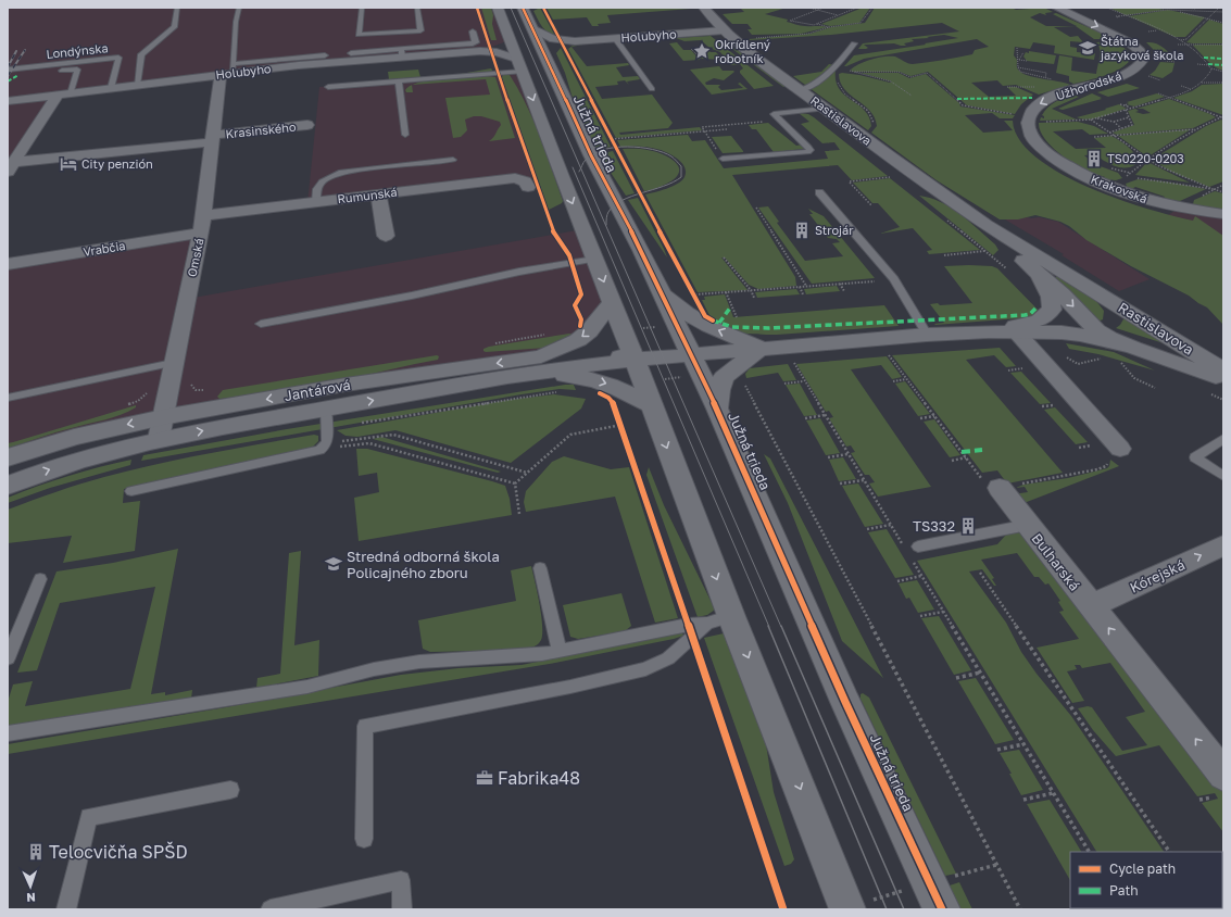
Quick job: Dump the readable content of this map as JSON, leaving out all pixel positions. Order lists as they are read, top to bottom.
{
  "streets": {
    "street": [
      "Holubyho",
      "Užhorodská",
      "Rastislavova",
      "Krasinského",
      "Južná trieda",
      "Krakovská",
      "Rumunská",
      "Vrabčia",
      "Omská",
      "Jantárová",
      "Bulharská",
      "Kórejská"
    ],
    "lane": ["Londýnska"]
  },
  "crossings": [
    ["Holubyho", "Londýnska"],
    ["Holubyho", "Rastislavova"],
    ["Holubyho", "Omská"],
    ["Užhorodská", "Krakovská"],
    ["Rastislavova", "Južná trieda"],
    ["Rastislavova", "Jantárová"],
    ["Krasinského", "Omská"],
    ["Rumunská", "Omská"],
    ["Vrabčia", "Omská"],
    ["Omská", "Jantárová"],
    ["Bulharská", "Kórejská"]
  ],
  "one_way": ["Bulharská", "Kórejská"],
  "places": {
    "school or university": ["Štátna jazyková škola", "Stredná odborná škola Policajného zboru"],
    "place": ["Okrídlený robotník"],
    "building": [
      "TS0220-0203",
      "Strojár",
      "TS332",
      "Telocvičňa SPŠD"
    ],
    "hotel": ["City penzión"],
    "office": ["Fabrika48"]
  },
  "legend": ["Cycle path", "Path"],
  "north": "bottom"
}
